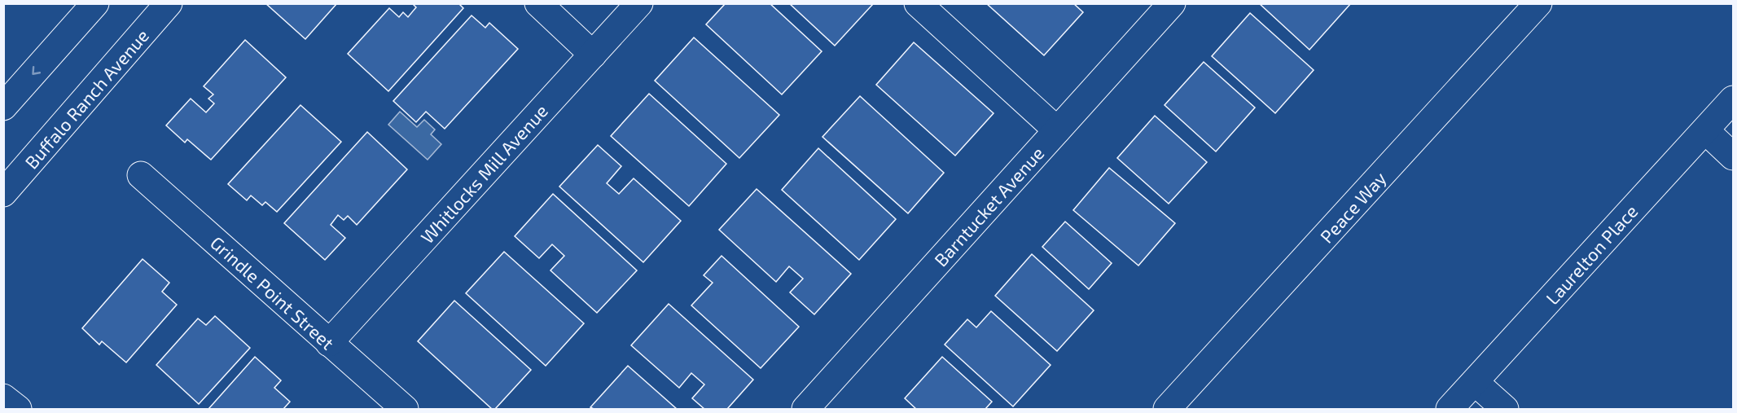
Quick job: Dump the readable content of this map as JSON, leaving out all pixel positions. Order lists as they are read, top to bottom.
{
  "streets": {
    "street": [
      "Buffalo Ranch Avenue",
      "Whitlocks Mill Avenue",
      "Barntucket Avenue",
      "Peace Way",
      "Laurelton Place",
      "Grindle Point Street"
    ]
  },
  "crossings": [
    ["Whitlocks Mill Avenue", "Grindle Point Street"]
  ]
}
